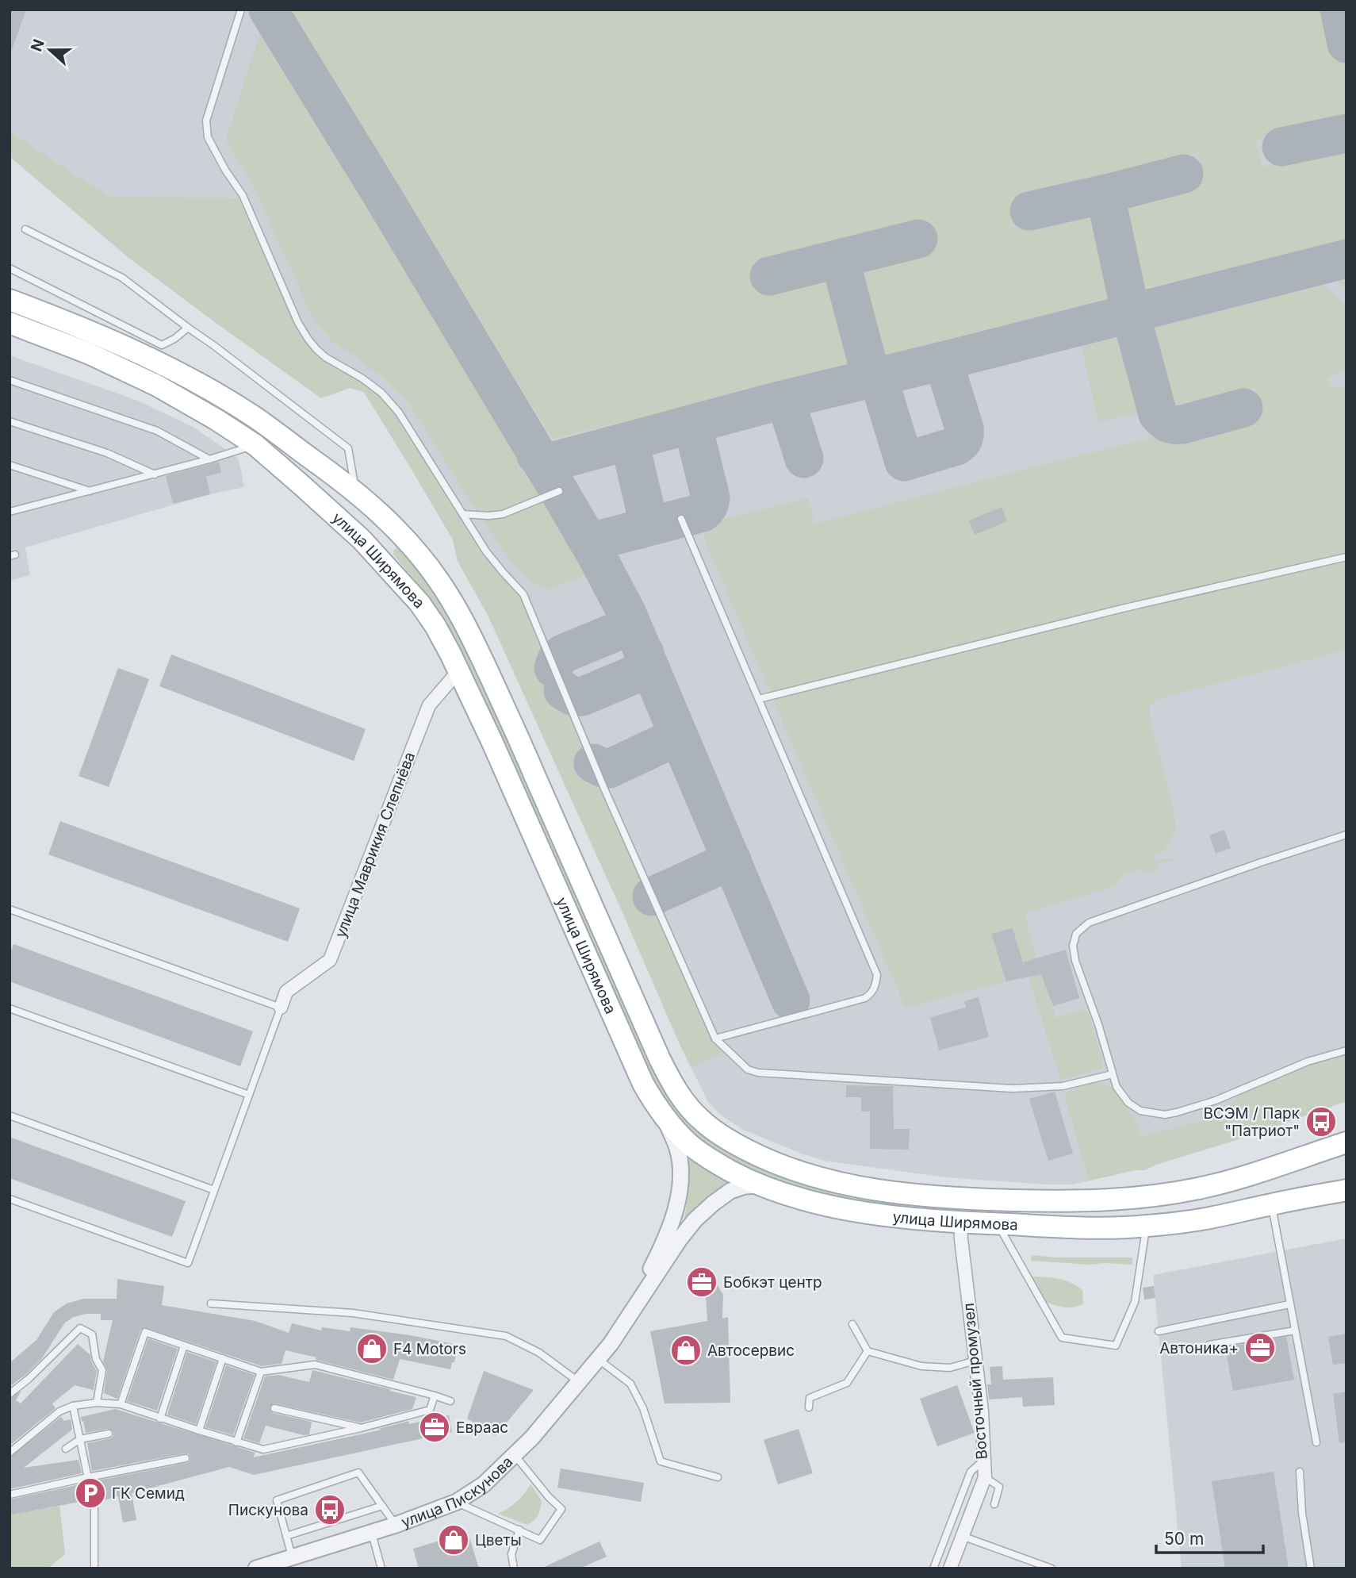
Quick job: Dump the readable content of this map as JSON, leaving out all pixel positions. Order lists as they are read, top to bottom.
{
  "streets": {
    "main road": ["улица Ширямова"],
    "street": ["улица Маврикия Слепнёва", "Восточный промузел", "улица Пискунова"]
  },
  "crossings": [
    ["улица Ширямова", "улица Маврикия Слепнёва"],
    ["улица Ширямова", "Восточный промузел"],
    ["улица Ширямова", "улица Пискунова"]
  ],
  "places": {
    "bus stop": ["ВСЭМ / Парк \"Патриот\"", "Пискунова"],
    "office": ["Бобкэт центр", "Автоника+", "Евраас"],
    "shop": ["F4 Motors", "Автосервис", "Цветы"],
    "parking": ["ГК Семид"]
  },
  "scale_bar": "50 m",
  "north": "left"
}
